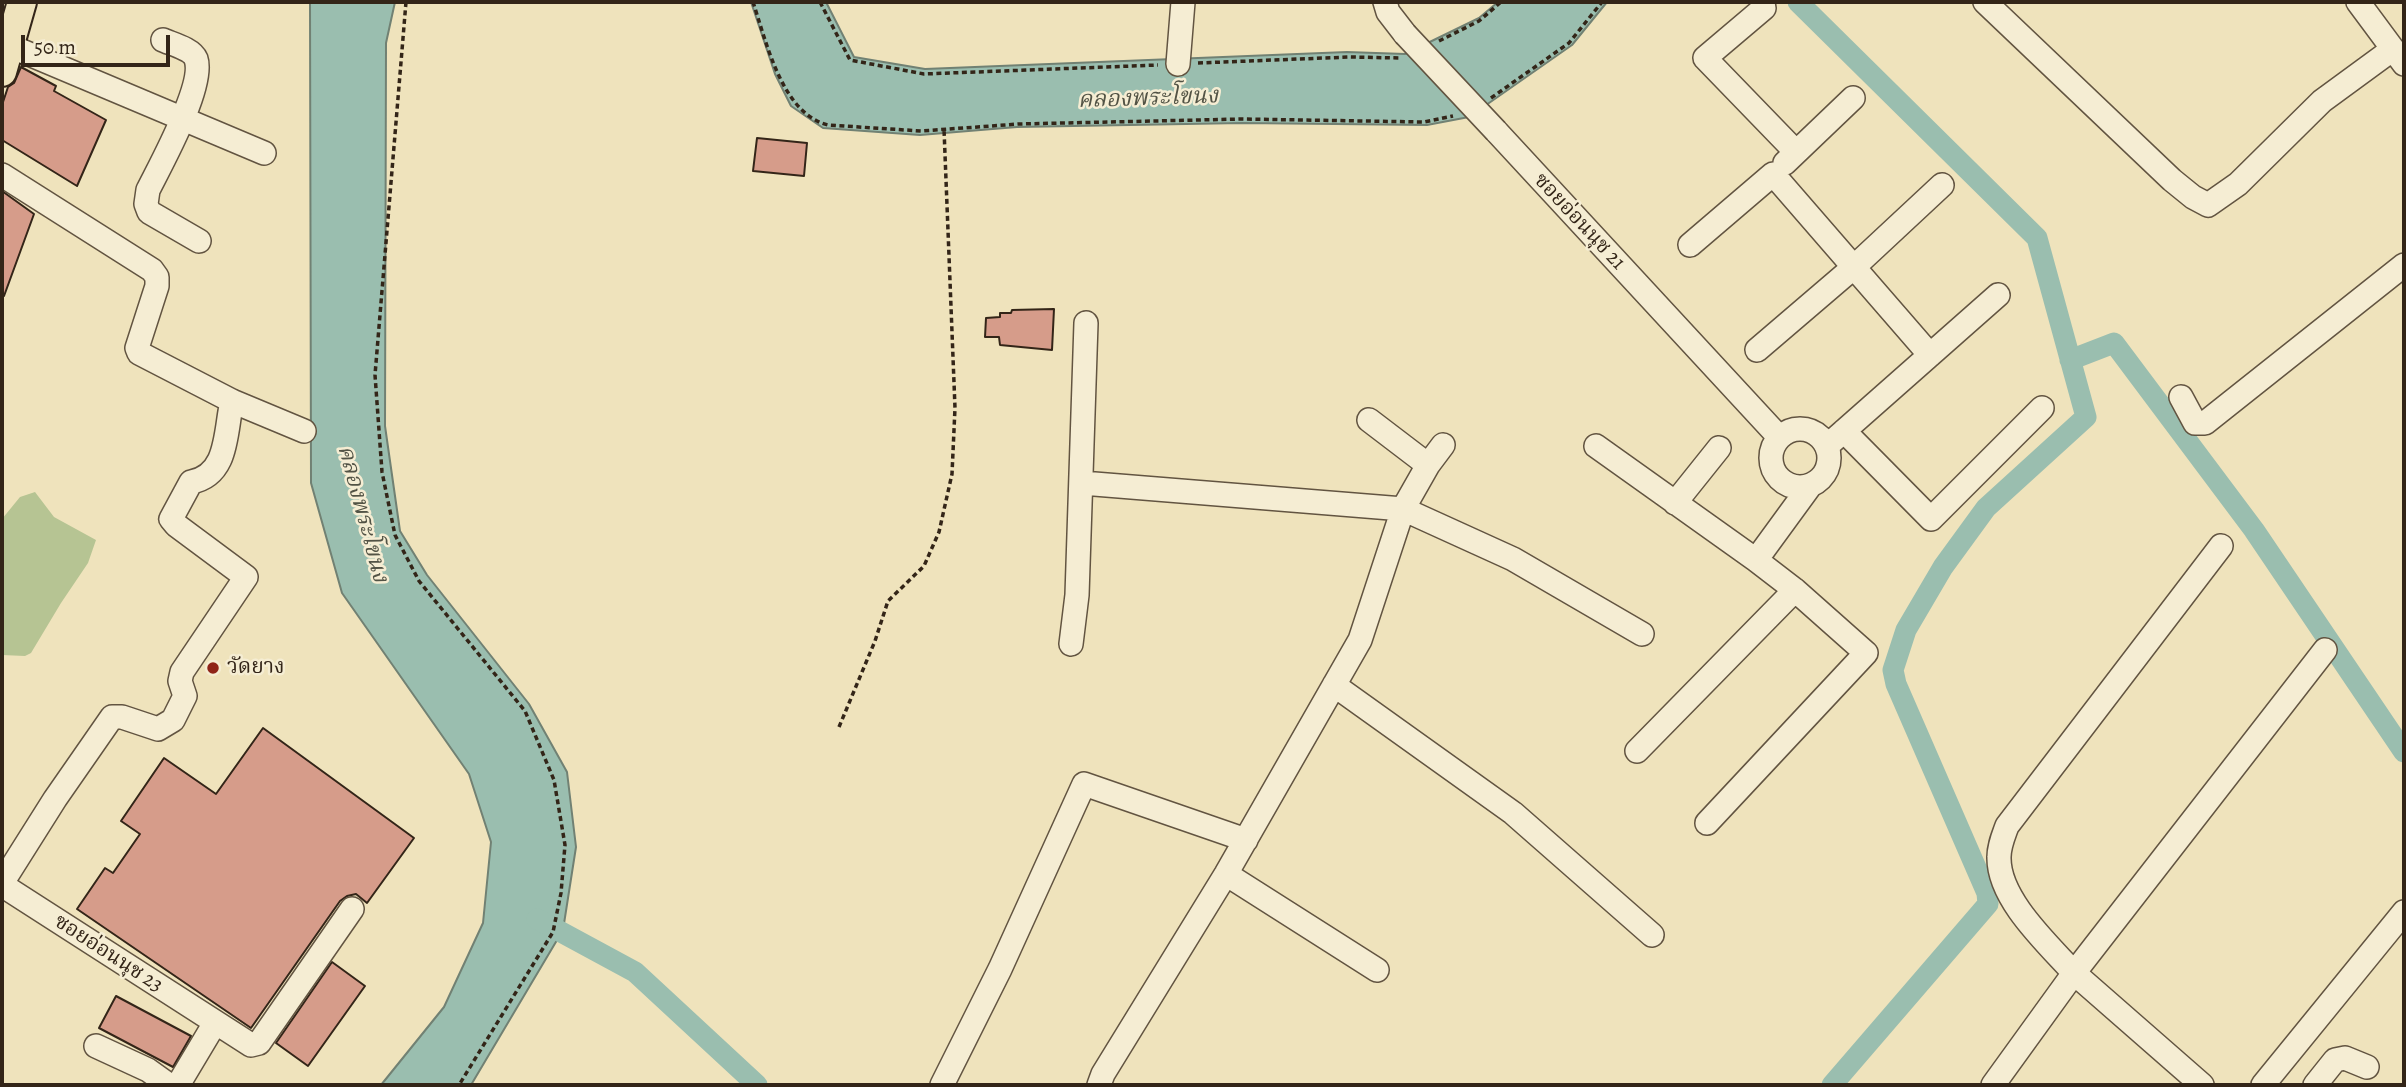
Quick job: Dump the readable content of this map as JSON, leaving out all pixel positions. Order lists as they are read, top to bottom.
{
  "streets": {
    "street": ["ซอยอ่อนนุช 21", "ซอยอ่อนนุช 23"]
  },
  "water": ["คลองพระโขนง"],
  "places": ["วัดยาง"],
  "scale_bar": "50 m"
}
